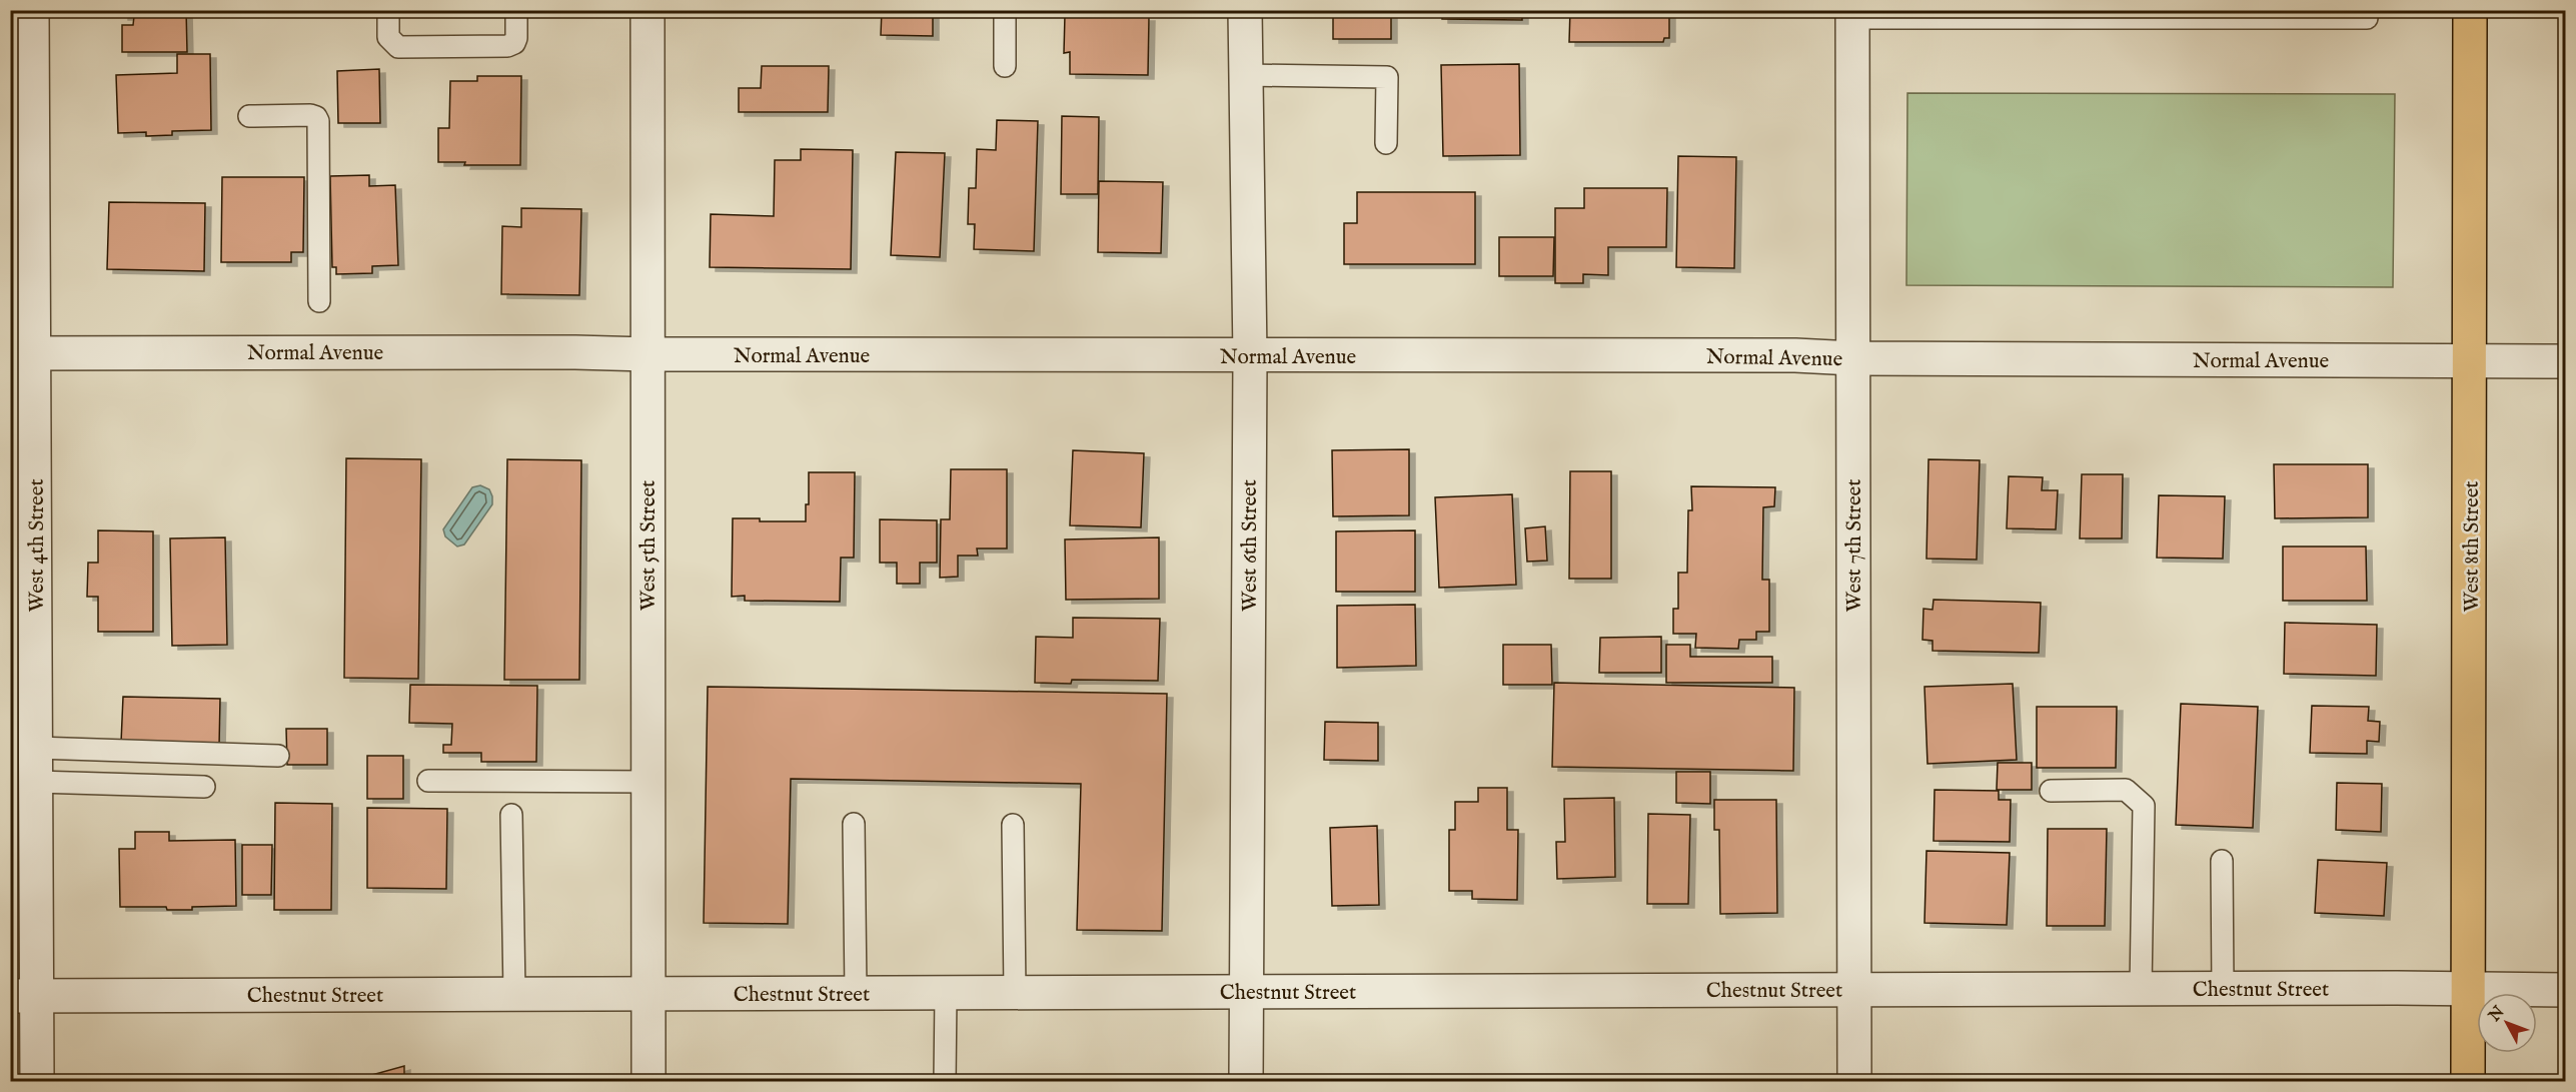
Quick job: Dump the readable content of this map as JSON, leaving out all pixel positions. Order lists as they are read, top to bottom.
{
  "streets": {
    "main road": ["West 8th Street"],
    "street": [
      "Normal Avenue",
      "West 4th Street",
      "West 5th Street",
      "West 6th Street",
      "West 7th Street",
      "Chestnut Street"
    ]
  },
  "crossings": [
    ["Normal Avenue", "West 4th Street"],
    ["Normal Avenue", "West 5th Street"],
    ["Normal Avenue", "West 6th Street"],
    ["Normal Avenue", "West 7th Street"],
    ["Normal Avenue", "West 8th Street"],
    ["West 4th Street", "Chestnut Street"],
    ["West 5th Street", "Chestnut Street"],
    ["West 6th Street", "Chestnut Street"],
    ["West 7th Street", "Chestnut Street"],
    ["West 8th Street", "Chestnut Street"]
  ],
  "north": "top left"
}
